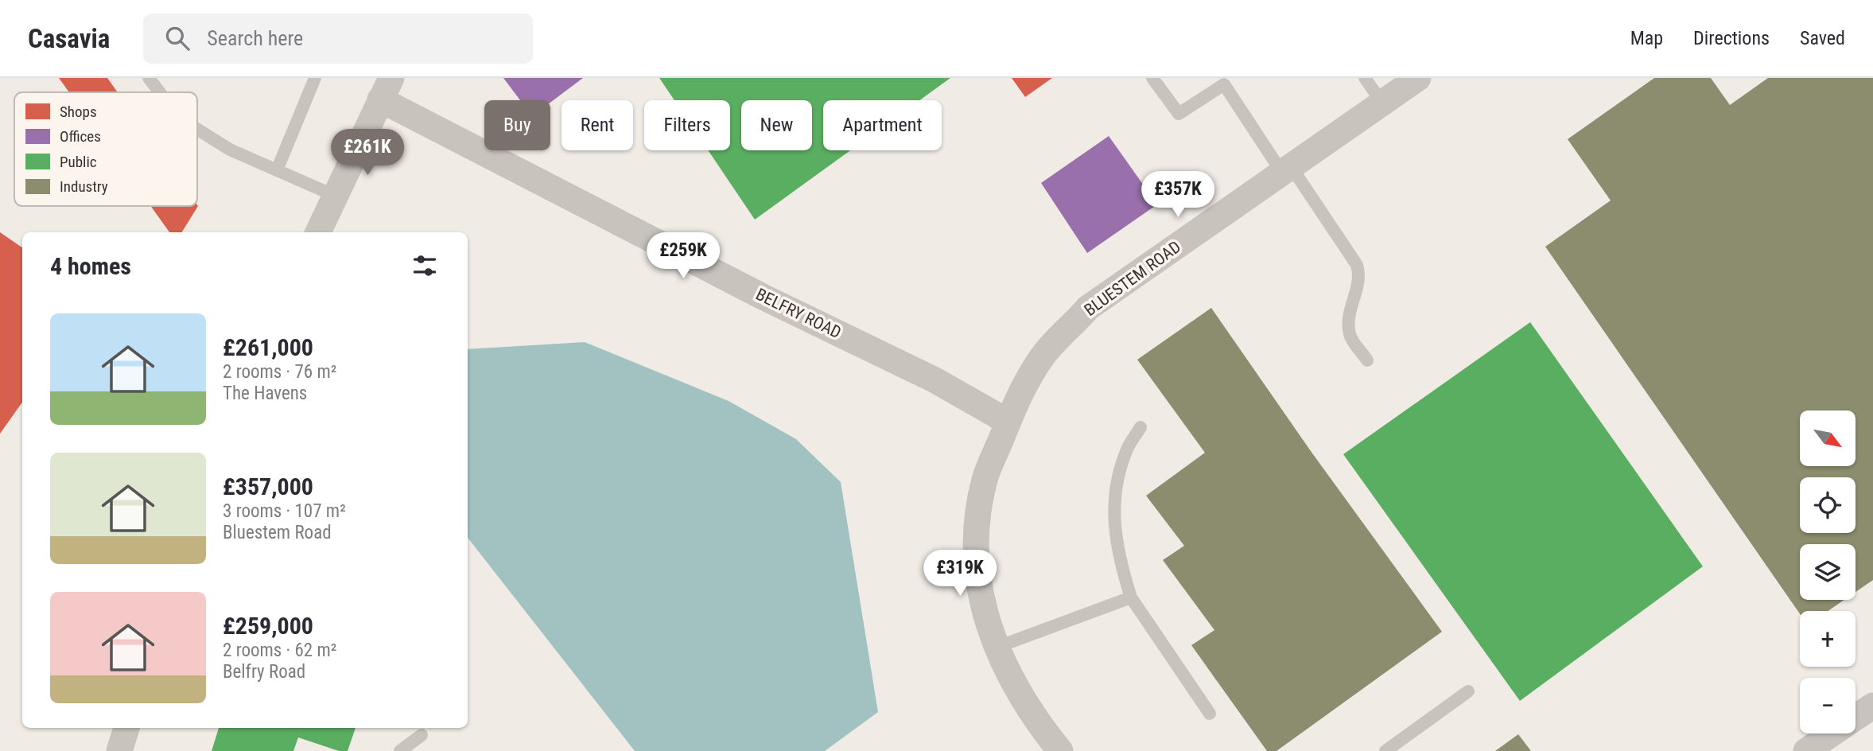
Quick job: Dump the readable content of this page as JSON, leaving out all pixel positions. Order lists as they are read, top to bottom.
{
  "streets": {
    "street": ["BLUESTEM ROAD", "BELFRY ROAD"]
  },
  "crossings": [
    ["BLUESTEM ROAD", "BELFRY ROAD"]
  ],
  "legend": [
    "Shops",
    "Offices",
    "Public",
    "Industry"
  ],
  "north": "bottom right",
  "page": {
    "header": "Casavia",
    "search": "Search here",
    "nav": ["Map", "Directions", "Saved"],
    "chip": [
      "Buy",
      "Rent",
      "Filters",
      "New",
      "Apartment"
    ],
    "price": [
      "£261K",
      "£357K",
      "£259K",
      "£319K"
    ],
    "heading": "4 homes",
    "list": [
      {
        "name": "£261,000",
        "note": "2 rooms · 76 m² · The Havens"
      },
      {
        "name": "£357,000",
        "note": "3 rooms · 107 m² · Bluestem Road"
      },
      {
        "name": "£259,000",
        "note": "2 rooms · 62 m² · Belfry Road"
      }
    ],
    "map_buttons": ["+", "−"]
  }
}
